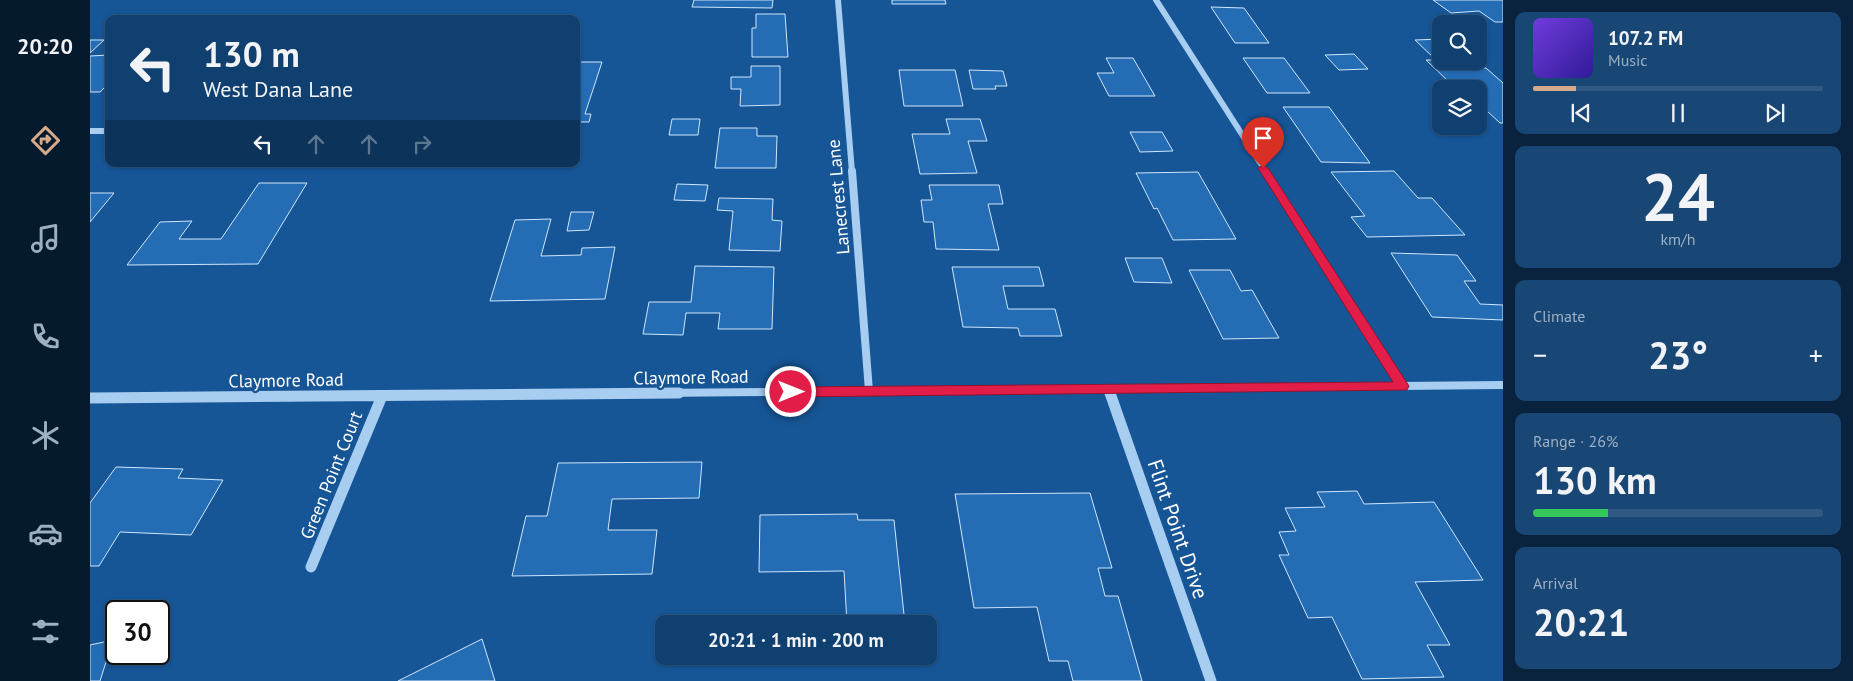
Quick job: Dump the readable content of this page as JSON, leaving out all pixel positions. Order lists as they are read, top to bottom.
{
  "streets": {
    "street": [
      "Lanecrest Lane",
      "Claymore Road",
      "Green Point Court",
      "Flint Point Drive"
    ]
  },
  "crossings": [
    ["Lanecrest Lane", "Claymore Road"],
    ["Claymore Road", "Green Point Court"],
    ["Claymore Road", "Flint Point Drive"]
  ],
  "page": {
    "tabs": "20:20",
    "turn": ["130 m", "West Dana Lane"],
    "song": ["107.2 FM", "Music"],
    "tile": [
      ["24", "km/h"],
      "Climate",
      ["Range · 26%", "130 km"],
      ["Arrival", "20:21"]
    ],
    "heat": ["−", "23°", "+"],
    "limit": "30",
    "trip": "20:21 · 1 min · 200 m"
  }
}
